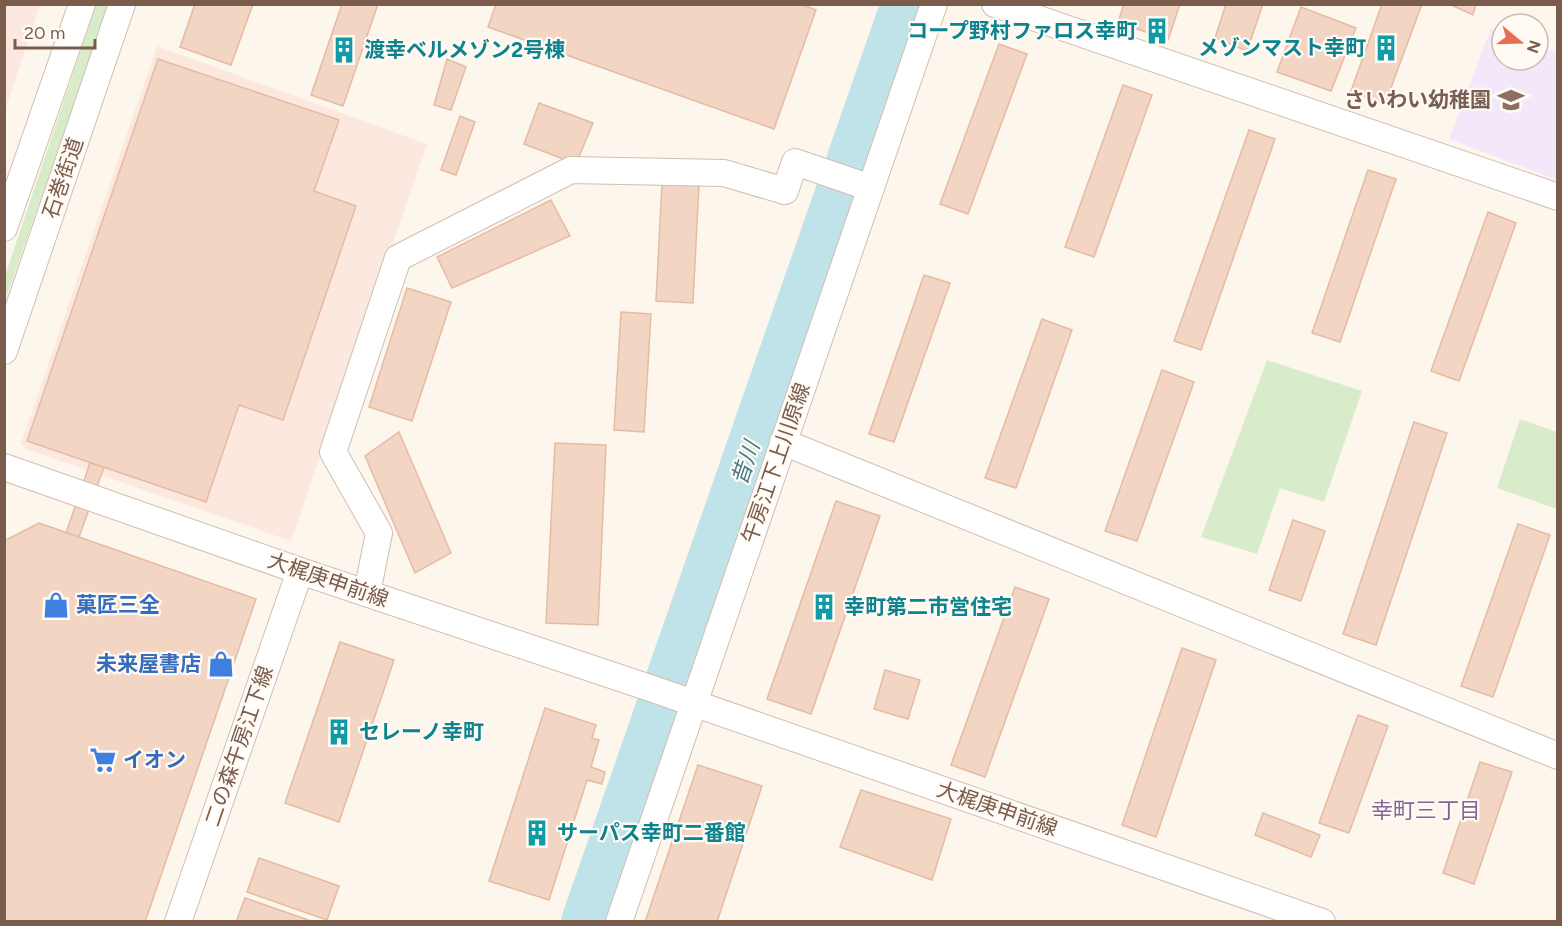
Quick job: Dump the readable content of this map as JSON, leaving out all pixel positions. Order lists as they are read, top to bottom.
{
  "streets": {
    "street": [
      "石巻街道",
      "午房江下上川原線",
      "大梶庚申前線",
      "二の森午房江下線"
    ]
  },
  "crossings": [
    ["午房江下上川原線", "大梶庚申前線"],
    ["大梶庚申前線", "二の森午房江下線"]
  ],
  "districts": ["幸町三丁目"],
  "water": ["昔川"],
  "places": {
    "building": [
      "コープ野村ファロス幸町",
      "メゾンマスト幸町",
      "渡幸ベルメゾン2号棟",
      "幸町第二市営住宅",
      "セレーノ幸町",
      "サーパス幸町二番館"
    ],
    "school or university": ["さいわい幼稚園"],
    "shop": ["菓匠三全", "未来屋書店"],
    "supermarket": ["イオン"]
  },
  "scale_bar": "20 m",
  "north": "right"
}
